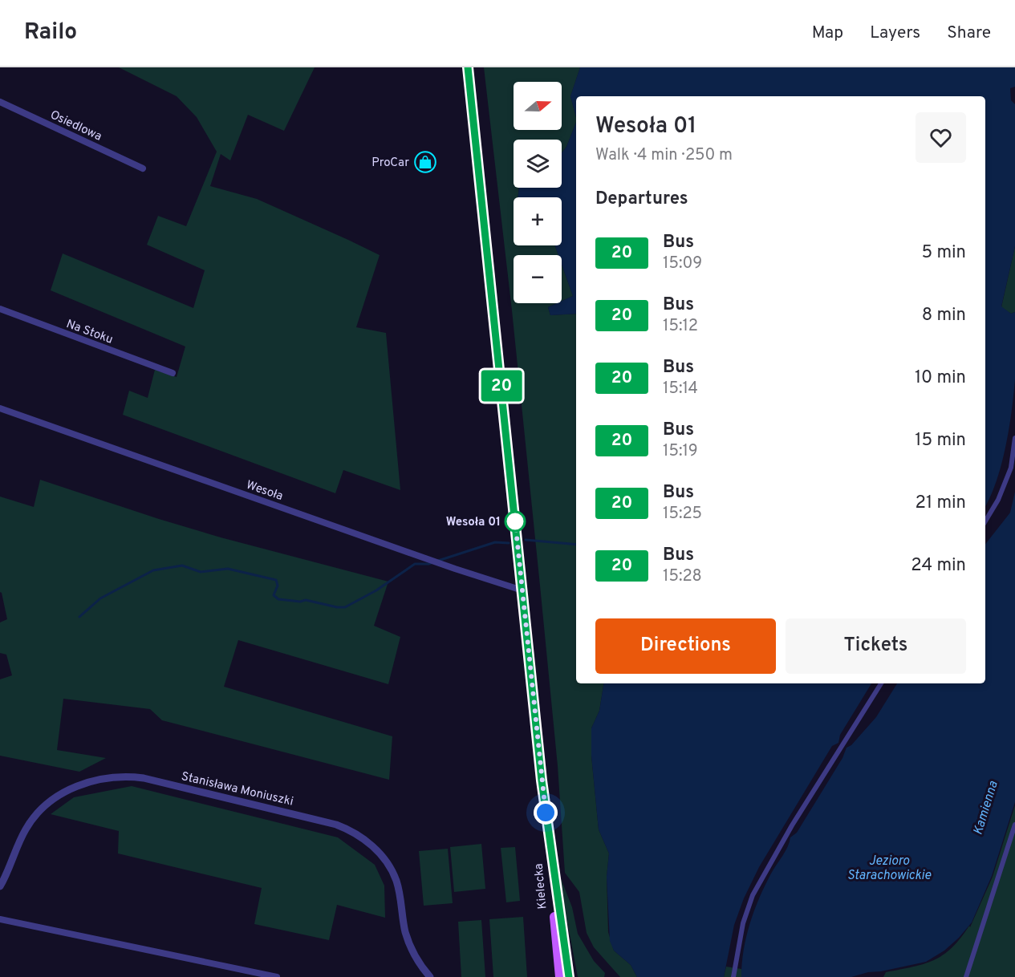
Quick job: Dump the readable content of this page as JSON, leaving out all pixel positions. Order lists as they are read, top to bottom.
{
  "streets": {
    "main road": ["Kielecka"],
    "street": [
      "Osiedlowa",
      "Na Stoku",
      "Wesoła",
      "Stanisława Moniuszki"
    ]
  },
  "crossings": [
    ["Wesoła", "Kielecka"]
  ],
  "water": ["Kamienna", "Jezioro Starachowickie"],
  "places": {
    "shop": ["ProCar"],
    "other": ["Wesoła 01"]
  },
  "lines": ["bus line 20"],
  "north": "right",
  "page": {
    "header": "Railo",
    "nav": ["Map", "Layers", "Share"],
    "on_map": "20",
    "map_buttons": ["+", "−"],
    "heading": [
      ["Wesoła 01", "Walk · 4 min · 250 m"],
      "Departures"
    ],
    "list": [
      {
        "mark": "20",
        "name": "Bus",
        "note": "15:09",
        "value": "5 min"
      },
      {
        "mark": "20",
        "name": "Bus",
        "note": "15:12",
        "value": "8 min"
      },
      {
        "mark": "20",
        "name": "Bus",
        "note": "15:14",
        "value": "10 min"
      },
      {
        "mark": "20",
        "name": "Bus",
        "note": "15:19",
        "value": "15 min"
      },
      {
        "mark": "20",
        "name": "Bus",
        "note": "15:25",
        "value": "21 min"
      },
      {
        "mark": "20",
        "name": "Bus",
        "note": "15:28",
        "value": "24 min"
      }
    ],
    "buttons": ["Directions", "Tickets"]
  }
}
